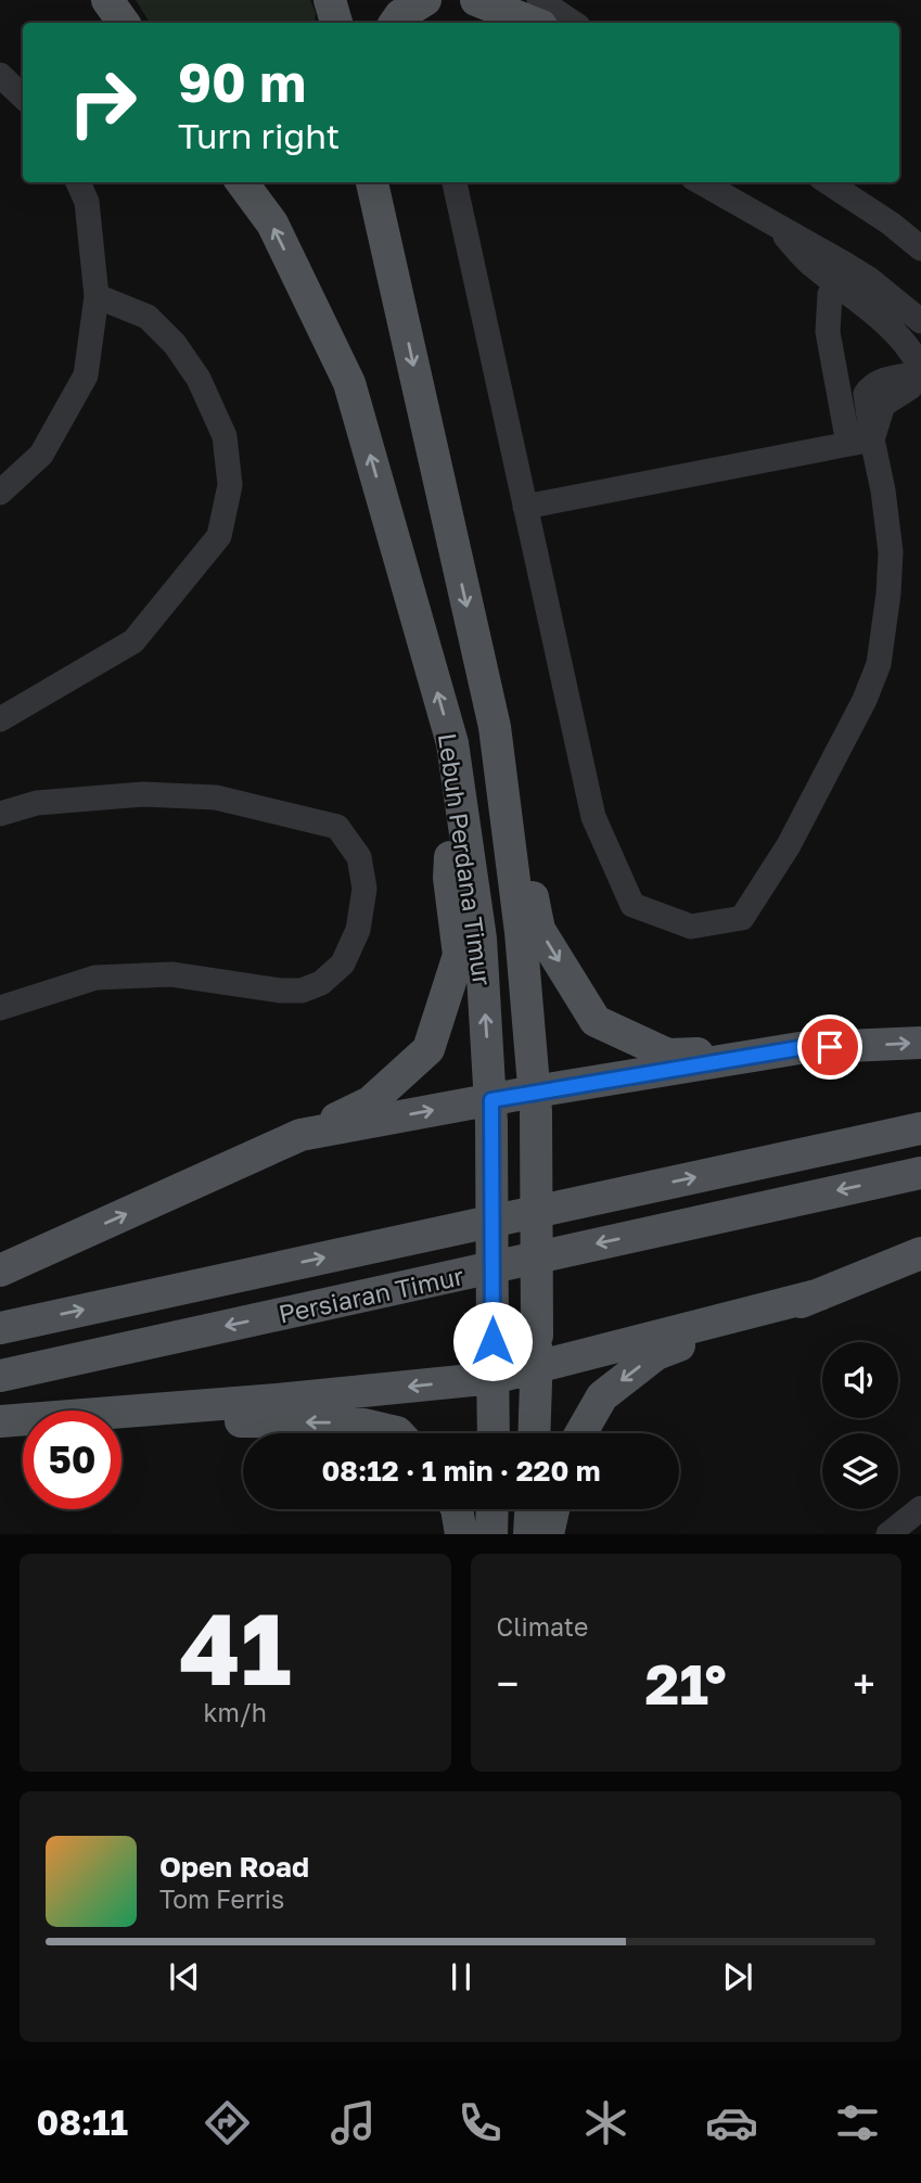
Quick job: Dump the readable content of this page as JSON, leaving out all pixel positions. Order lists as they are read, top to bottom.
{
  "streets": {
    "main road": ["Lebuh Perdana Timur", "Persiaran Timur"]
  },
  "page": {
    "turn": ["90 m", "Turn right"],
    "limit": "50",
    "trip": "08:12 · 1 min · 220 m",
    "tile": [
      ["41", "km/h"],
      "Climate"
    ],
    "heat": ["−", "21°", "+"],
    "song": ["Open Road", "Tom Ferris"],
    "tabs": "08:11"
  }
}
